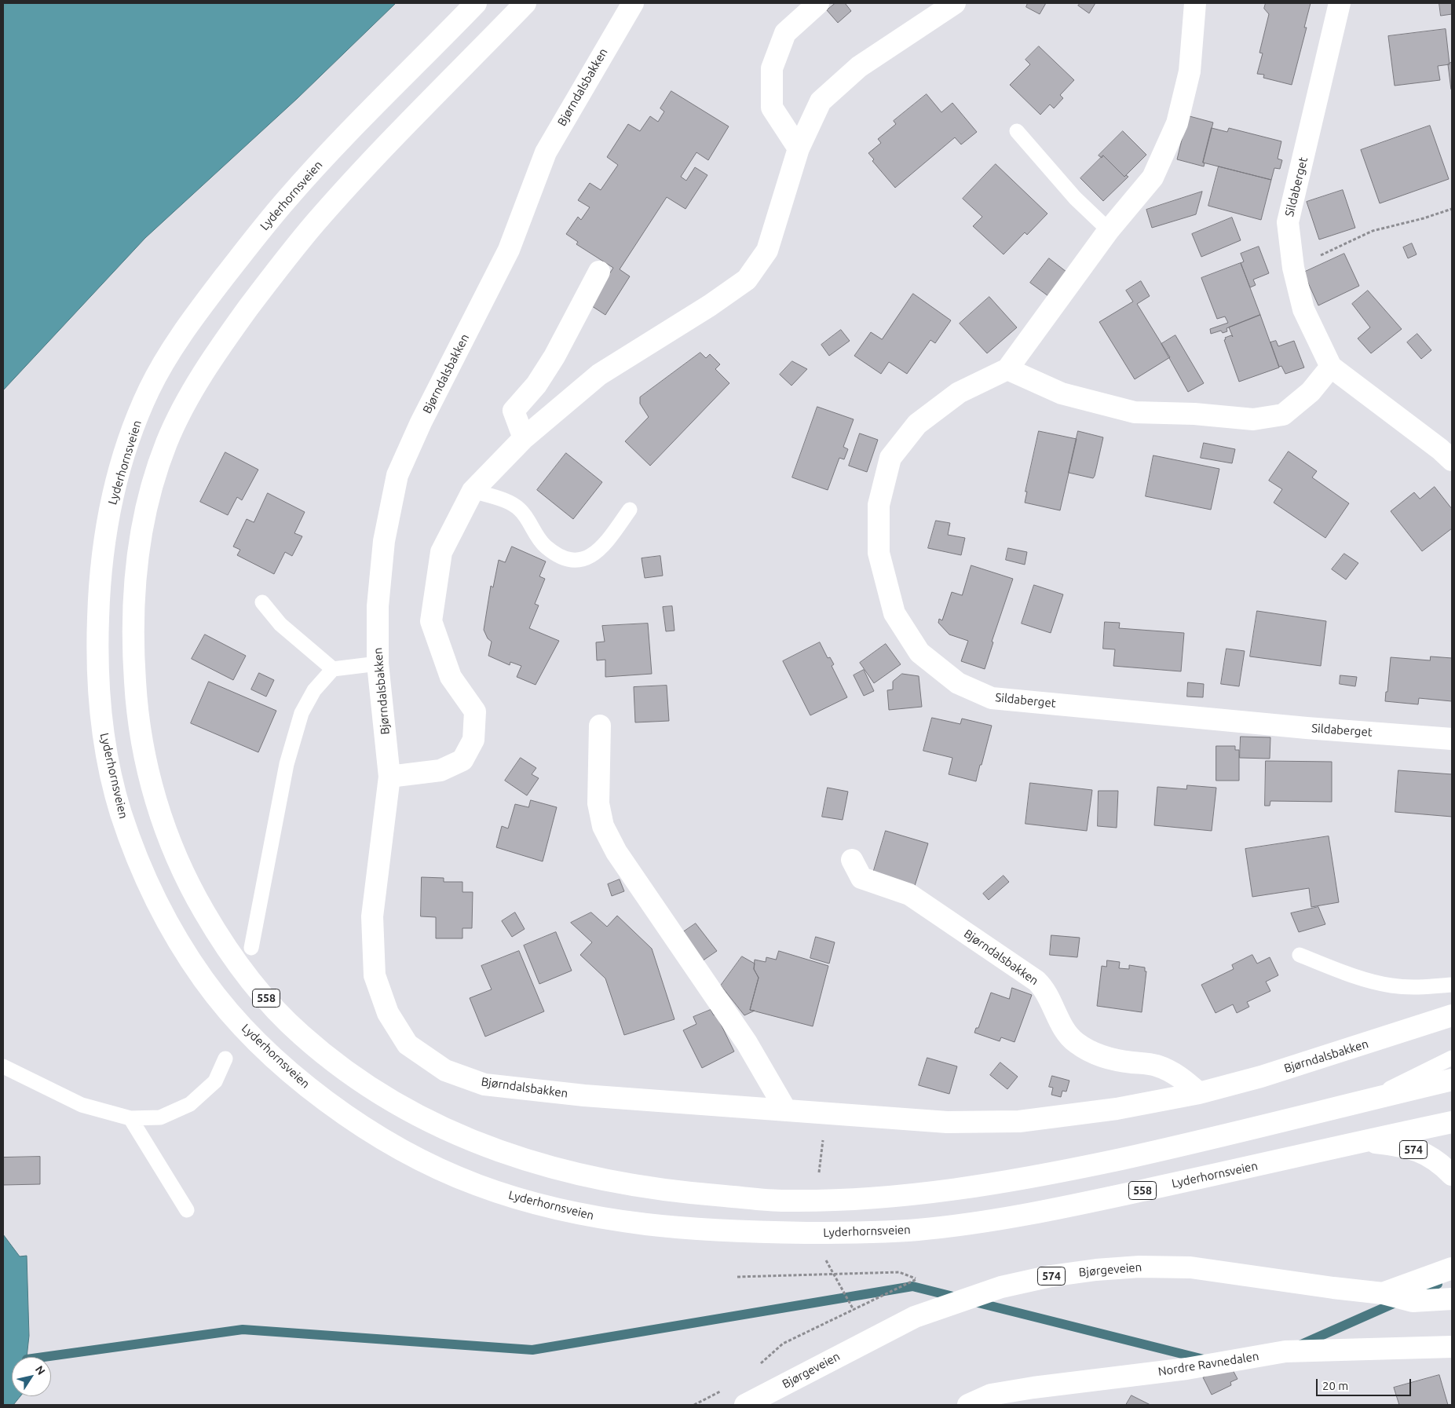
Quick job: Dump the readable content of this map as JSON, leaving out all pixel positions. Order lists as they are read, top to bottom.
{
  "streets": {
    "street": [
      "Bjørndalsbakken",
      "Sildaberget",
      "Lyderhornsveien",
      "558",
      "574",
      "Bjørgeveien",
      "Nordre Ravnedalen"
    ]
  },
  "crossings": [
    ["Lyderhornsveien", "574"]
  ],
  "scale_bar": "20 m",
  "north": "top right"
}
